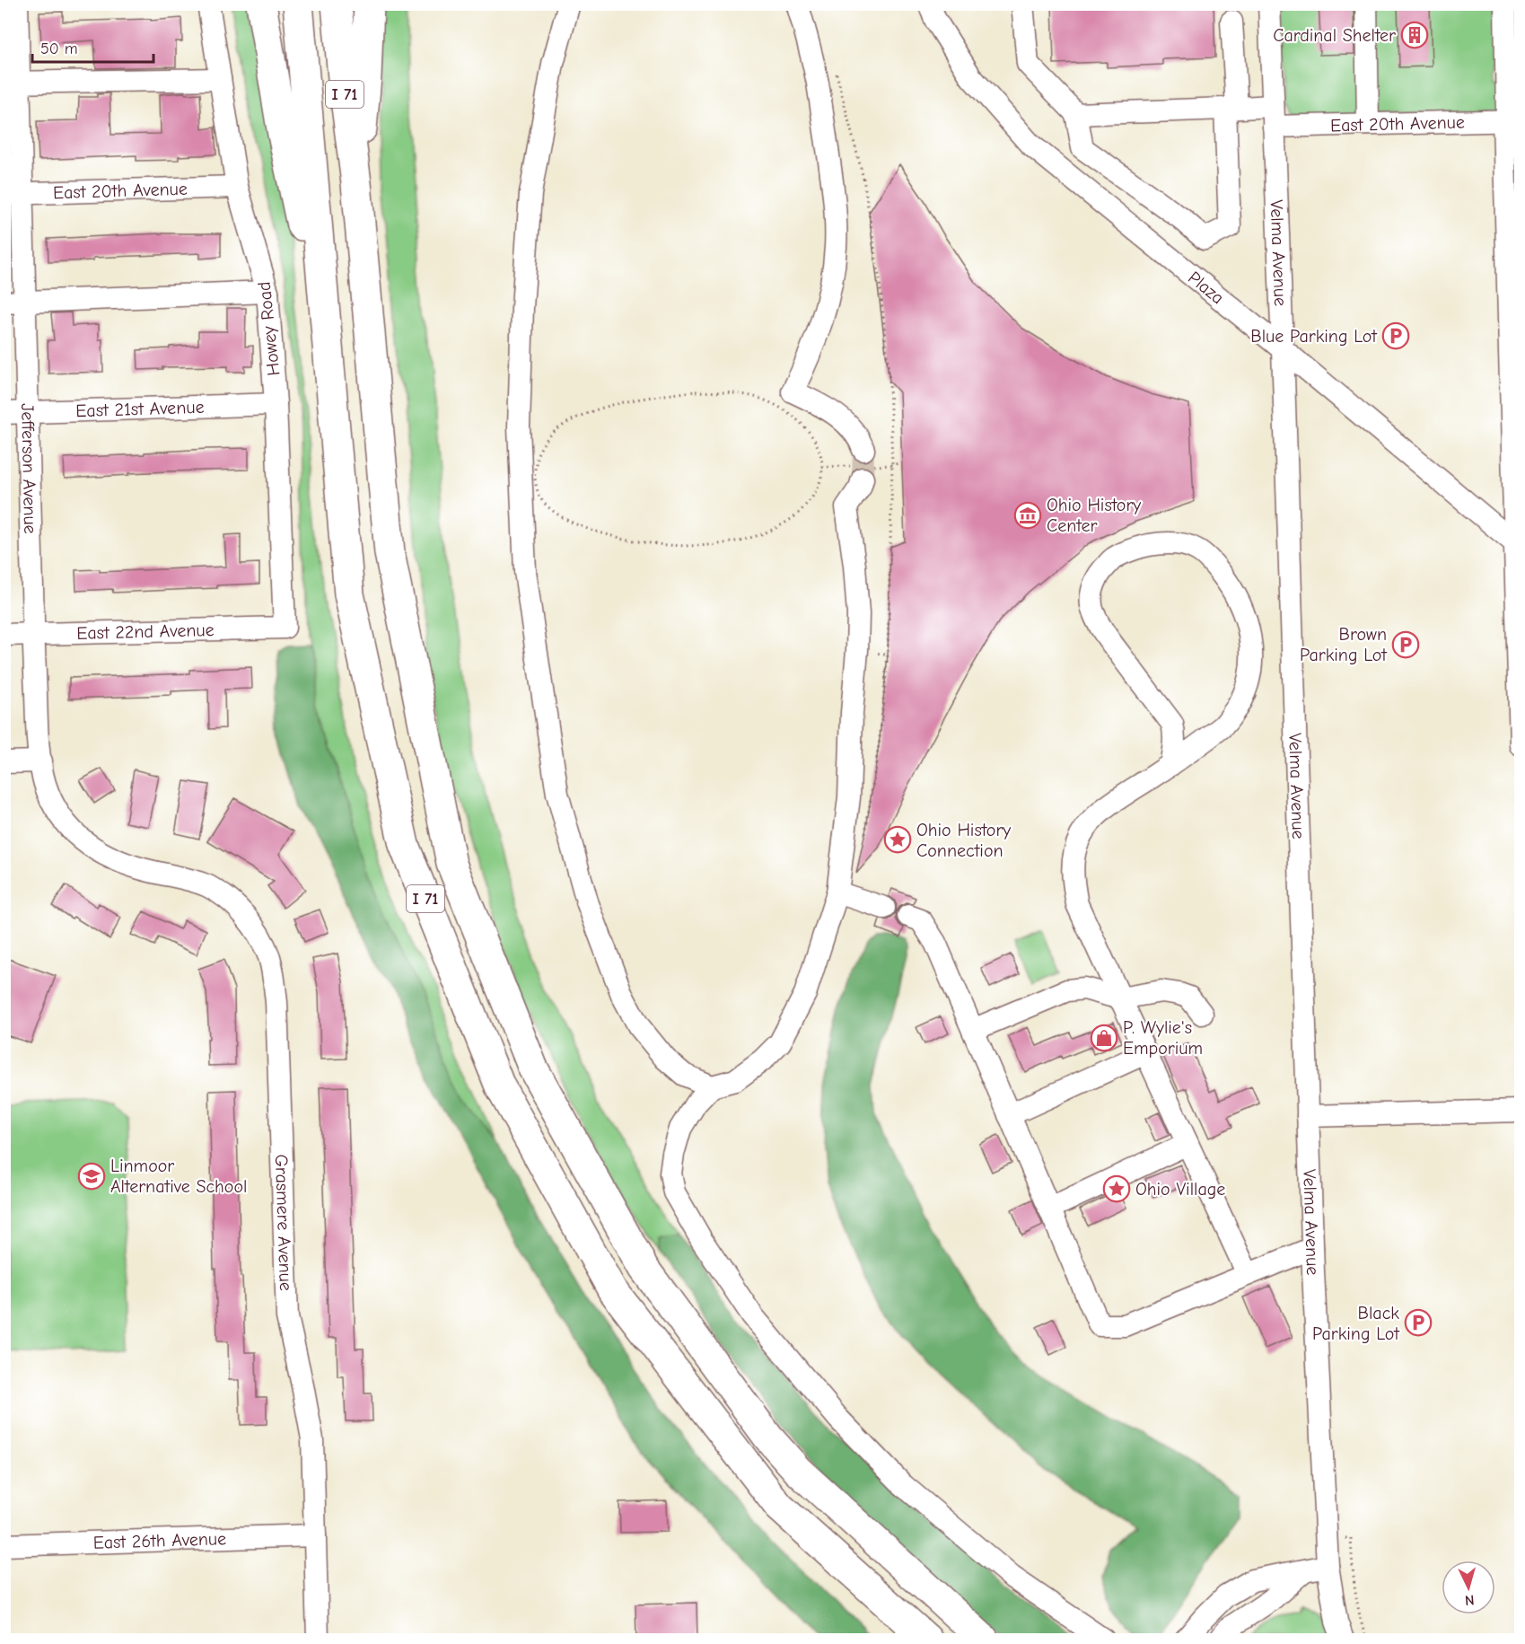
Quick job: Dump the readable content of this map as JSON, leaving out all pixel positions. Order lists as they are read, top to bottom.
{
  "streets": {
    "highway": ["I 71"],
    "street": [
      "East 20th Avenue",
      "Velma Avenue",
      "Plaza",
      "Howey Road",
      "East 21st Avenue",
      "Jefferson Avenue",
      "East 22nd Avenue",
      "Grasmere Avenue",
      "East 26th Avenue"
    ]
  },
  "crossings": [
    ["East 20th Avenue", "Velma Avenue"],
    ["East 20th Avenue", "Howey Road"],
    ["East 20th Avenue", "Jefferson Avenue"],
    ["Velma Avenue", "Plaza"],
    ["Howey Road", "East 21st Avenue"],
    ["Howey Road", "East 22nd Avenue"],
    ["East 21st Avenue", "Jefferson Avenue"],
    ["Jefferson Avenue", "East 22nd Avenue"],
    ["Jefferson Avenue", "Grasmere Avenue"],
    ["Grasmere Avenue", "East 26th Avenue"]
  ],
  "places": {
    "building": ["Cardinal Shelter"],
    "parking": ["Blue Parking Lot", "Brown Parking Lot", "Black Parking Lot"],
    "museum": ["Ohio History Center"],
    "place": ["Ohio History Connection", "Ohio Village"],
    "shop": ["P. Wylie's Emporium"],
    "school or university": ["Linmoor Alternative School"]
  },
  "scale_bar": "50 m",
  "north": "bottom"
}
